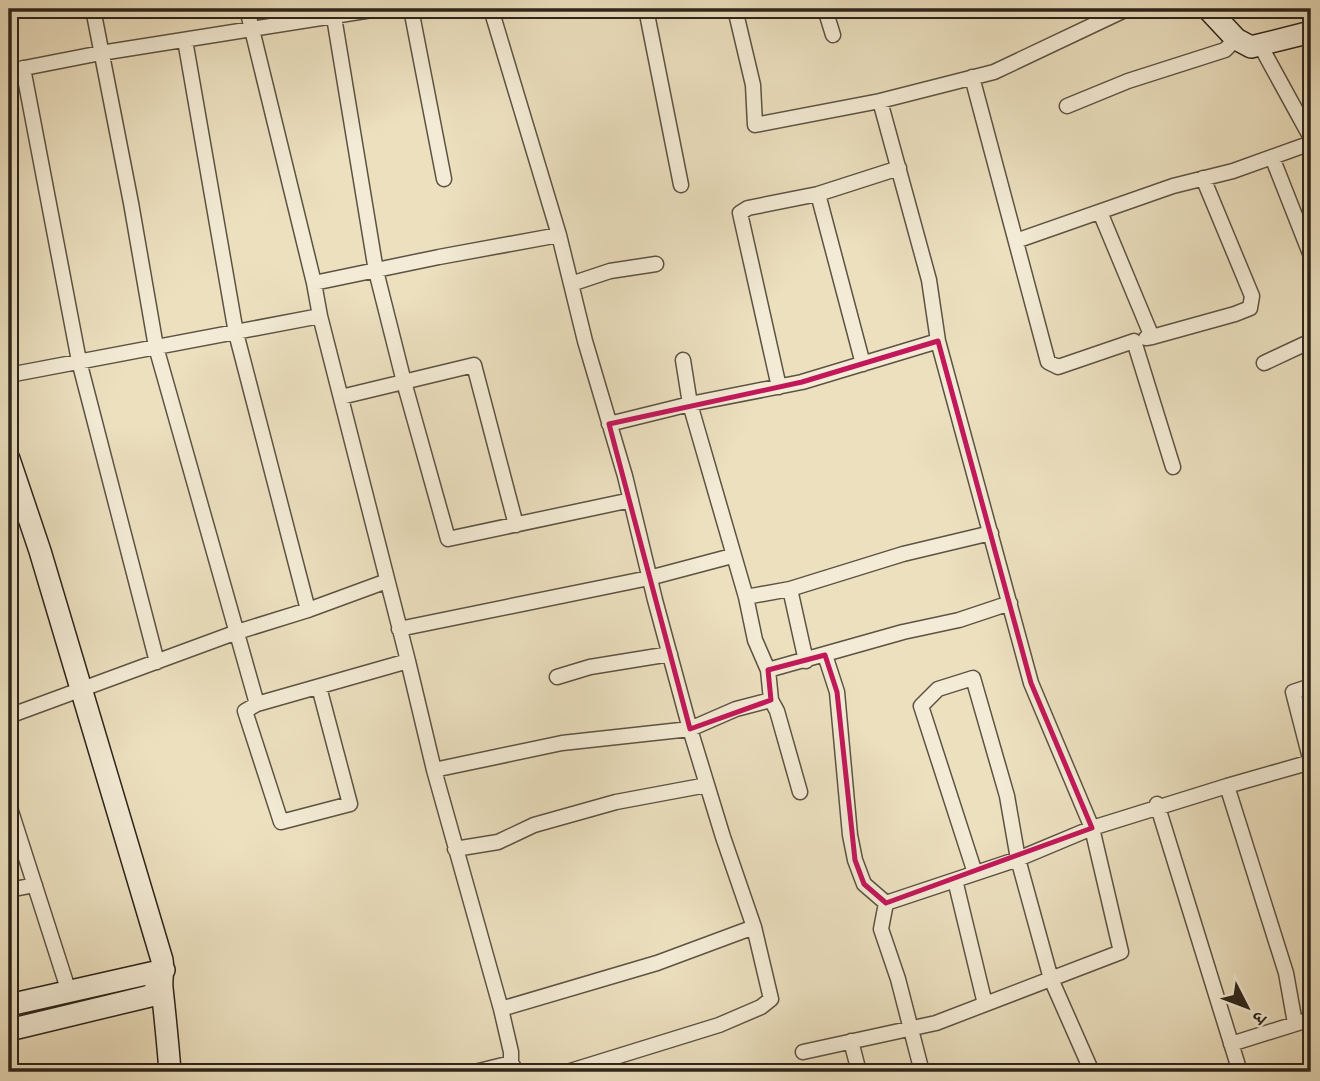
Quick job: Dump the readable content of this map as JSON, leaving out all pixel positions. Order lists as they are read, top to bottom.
{
  "north": "bottom right"
}
